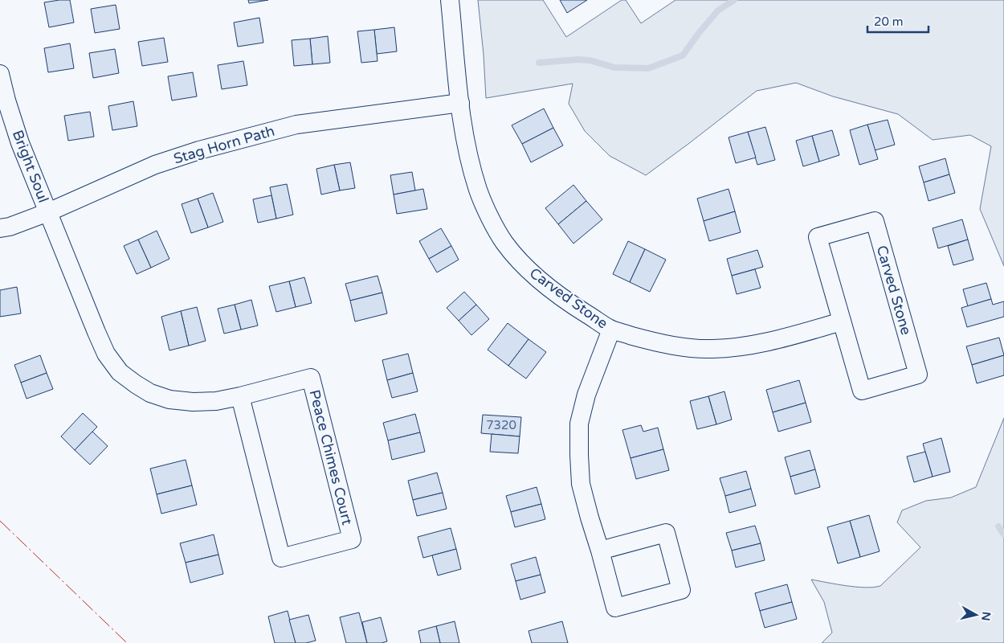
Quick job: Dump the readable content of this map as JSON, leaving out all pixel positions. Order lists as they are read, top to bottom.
{
  "streets": {
    "street": [
      "Stag Horn Path",
      "Bright Soul",
      "Carved Stone",
      "Peace Chimes Court"
    ]
  },
  "crossings": [
    ["Stag Horn Path", "Bright Soul"],
    ["Stag Horn Path", "Carved Stone"],
    ["Stag Horn Path", "Peace Chimes Court"],
    ["Bright Soul", "Peace Chimes Court"]
  ],
  "house_numbers": ["7320"],
  "scale_bar": "20 m",
  "north": "right"
}
